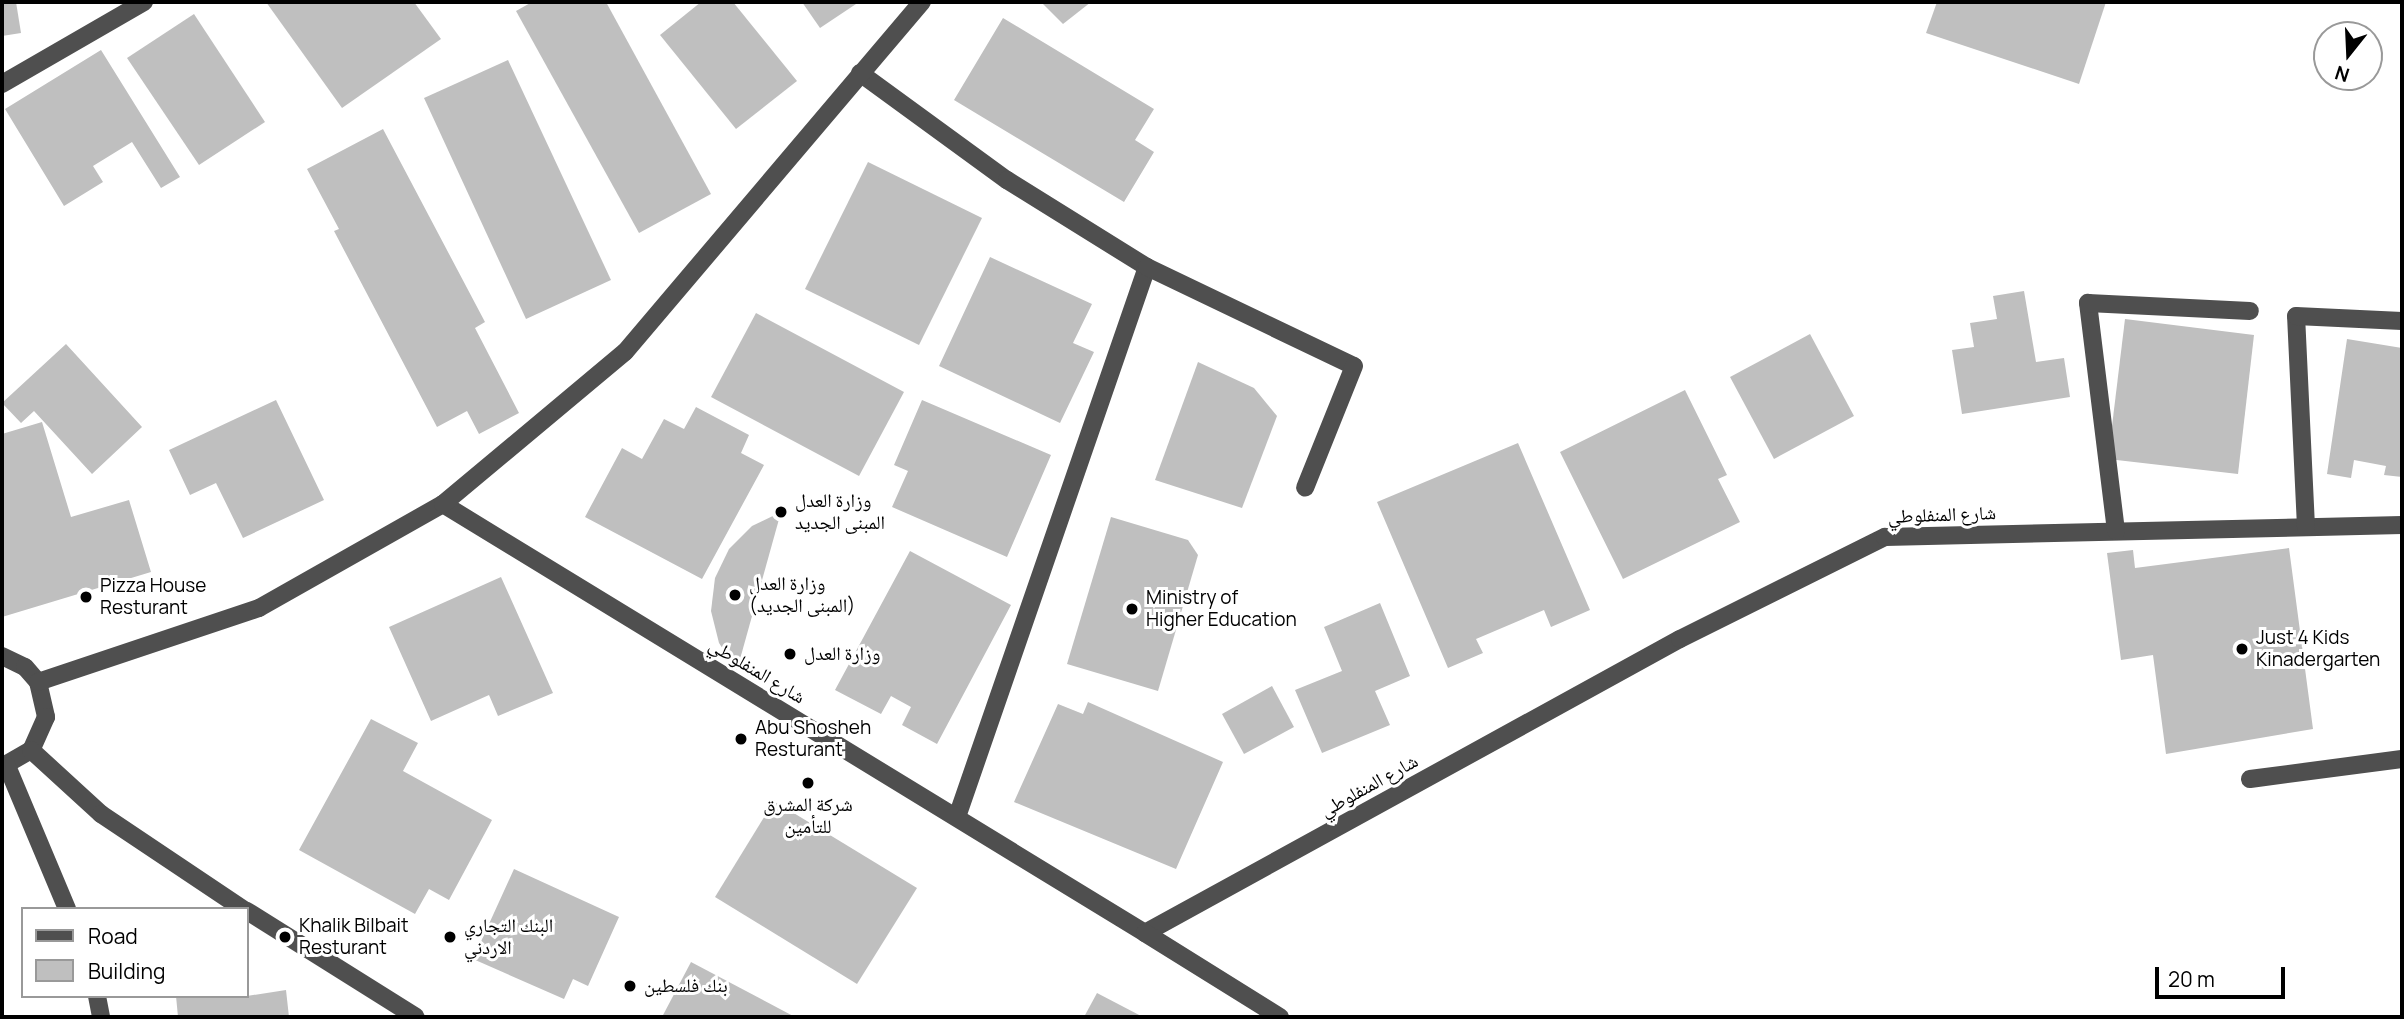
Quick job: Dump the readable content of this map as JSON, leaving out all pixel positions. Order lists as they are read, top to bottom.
{
  "streets": {
    "street": ["شارع المنفلوطي"]
  },
  "places": [
    "وزارة العدل المبنى الجديد",
    "وزارة العدل (المبنى الجديد)",
    "Pizza House Resturant",
    "Ministry of Higher Education",
    "Just 4 Kids Kinadergarten",
    "وزارة العدل",
    "Abu Shosheh Resturant",
    "شركة المشرق للتأمين",
    "Khalik Bilbait Resturant",
    "البنك التجاري الاردني",
    "بنك فلسطين"
  ],
  "legend": ["Road", "Building"],
  "scale_bar": "20 m",
  "north": "bottom"
}
